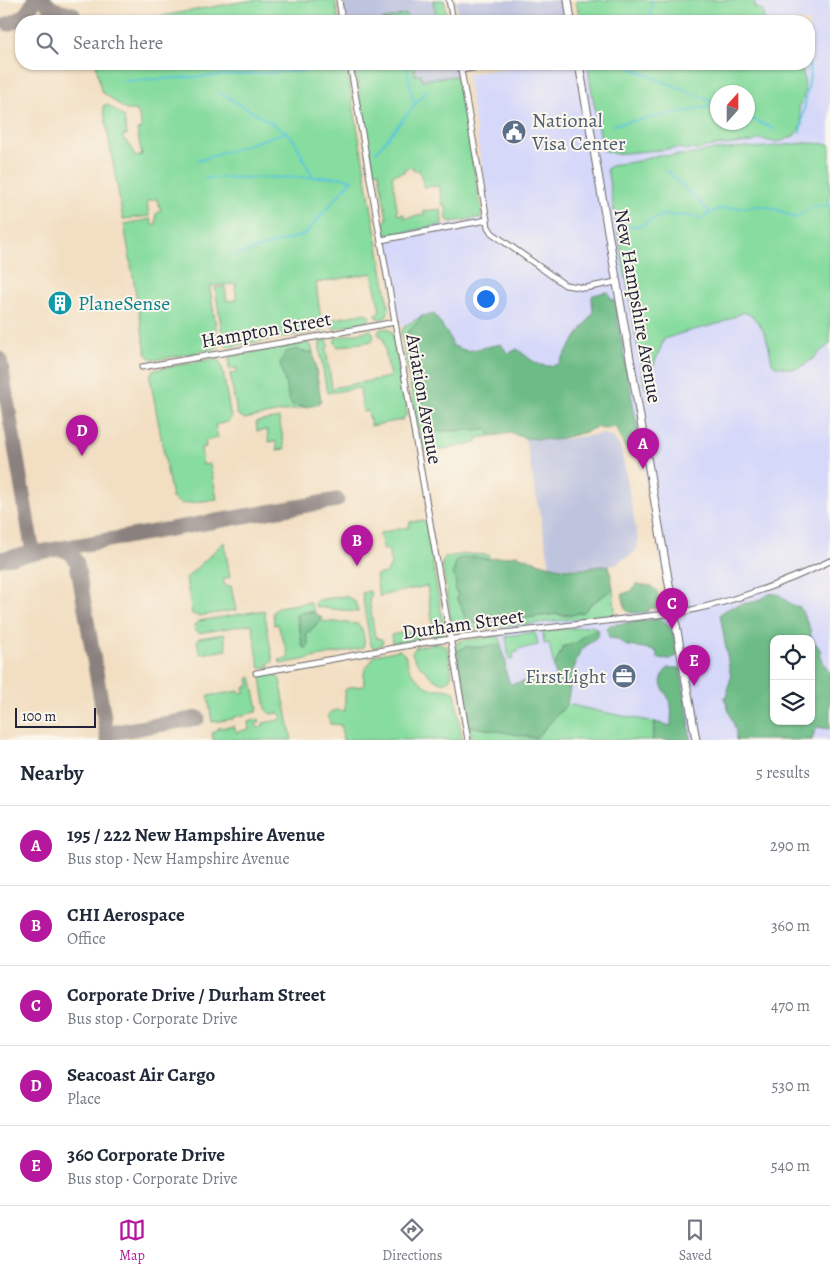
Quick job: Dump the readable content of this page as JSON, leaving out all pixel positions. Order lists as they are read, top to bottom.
{
  "streets": {
    "street": [
      "New Hampshire Avenue",
      "Hampton Street",
      "Aviation Avenue",
      "Durham Street"
    ]
  },
  "crossings": [
    ["New Hampshire Avenue", "Durham Street"],
    ["Hampton Street", "Aviation Avenue"],
    ["Aviation Avenue", "Durham Street"]
  ],
  "places": {
    "public building": ["National Visa Center"],
    "building": ["PlaneSense"],
    "office": ["FirstLight"]
  },
  "scale_bar": "100 m",
  "north": "top",
  "page": {
    "search": "Search here",
    "pins": [
      "D",
      "A",
      "B",
      "C",
      "E"
    ],
    "scale": "100 m",
    "heading": ["Nearby", "5 results"],
    "list": [
      {
        "mark": "A",
        "name": "195 / 222 New Hampshire Avenue",
        "note": "Bus stop · New Hampshire Avenue",
        "value": "290 m"
      },
      {
        "mark": "B",
        "name": "CHI Aerospace",
        "note": "Office",
        "value": "360 m"
      },
      {
        "mark": "C",
        "name": "Corporate Drive / Durham Street",
        "note": "Bus stop · Corporate Drive",
        "value": "470 m"
      },
      {
        "mark": "D",
        "name": "Seacoast Air Cargo",
        "note": "Place",
        "value": "530 m"
      },
      {
        "mark": "E",
        "name": "360 Corporate Drive",
        "note": "Bus stop · Corporate Drive",
        "value": "540 m"
      }
    ],
    "nav": ["Map", "Directions", "Saved"]
  }
}
